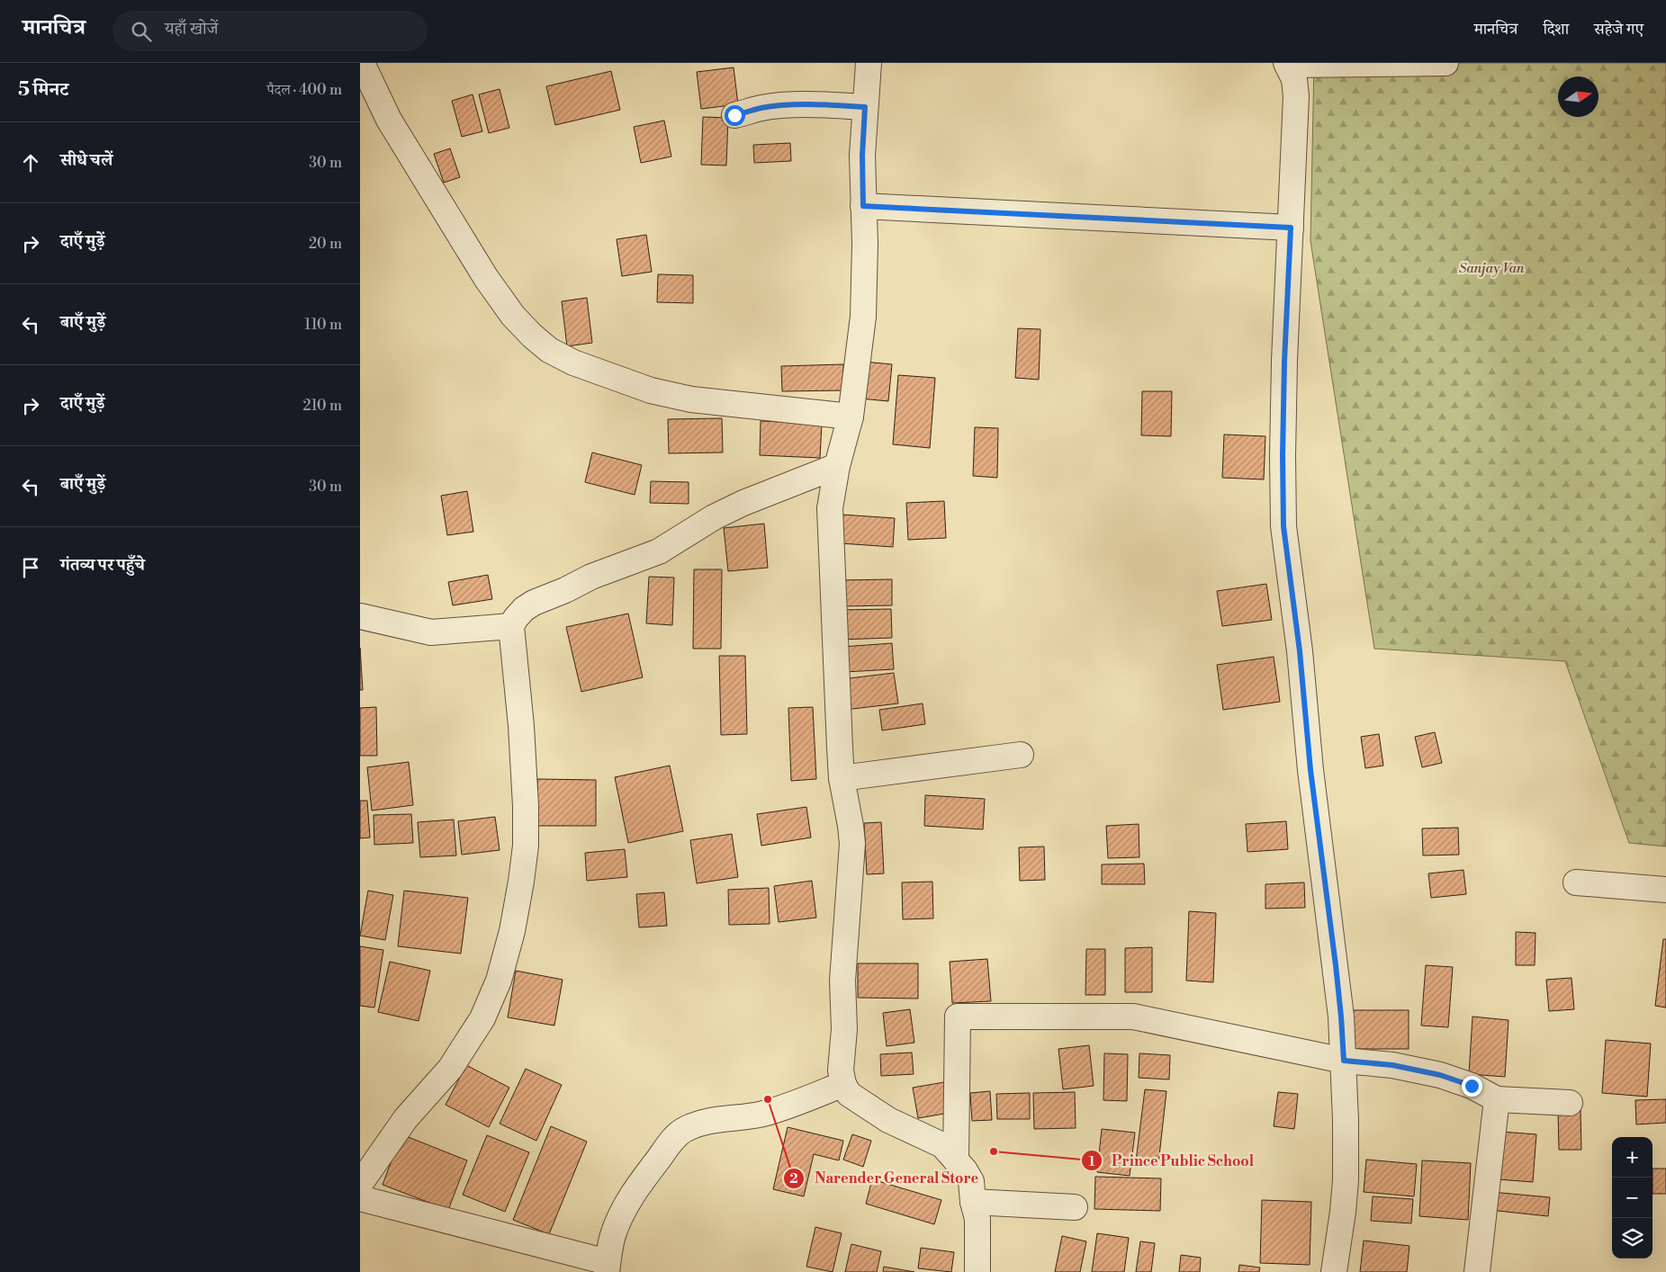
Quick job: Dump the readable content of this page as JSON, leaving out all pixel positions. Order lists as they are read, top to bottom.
{
  "parks": ["Sanjay Van"],
  "places": ["Narender General Store", "Prince Public School"],
  "north": "right",
  "page": {
    "header": "मानचित्र",
    "search": "यहाँ खोजें",
    "nav": ["मानचित्र", "दिशा", "सहेजे गए"],
    "heading": ["5 मिनट", "पैदल · 400 m"],
    "list": [
      ["सीधे चलें", "30 m"],
      ["दाएँ मुड़ें", "20 m"],
      ["बाएँ मुड़ें", "110 m"],
      ["दाएँ मुड़ें", "210 m"],
      ["बाएँ मुड़ें", "30 m"],
      "गंतव्य पर पहुँचे"
    ],
    "map_buttons": ["+", "−"]
  }
}
